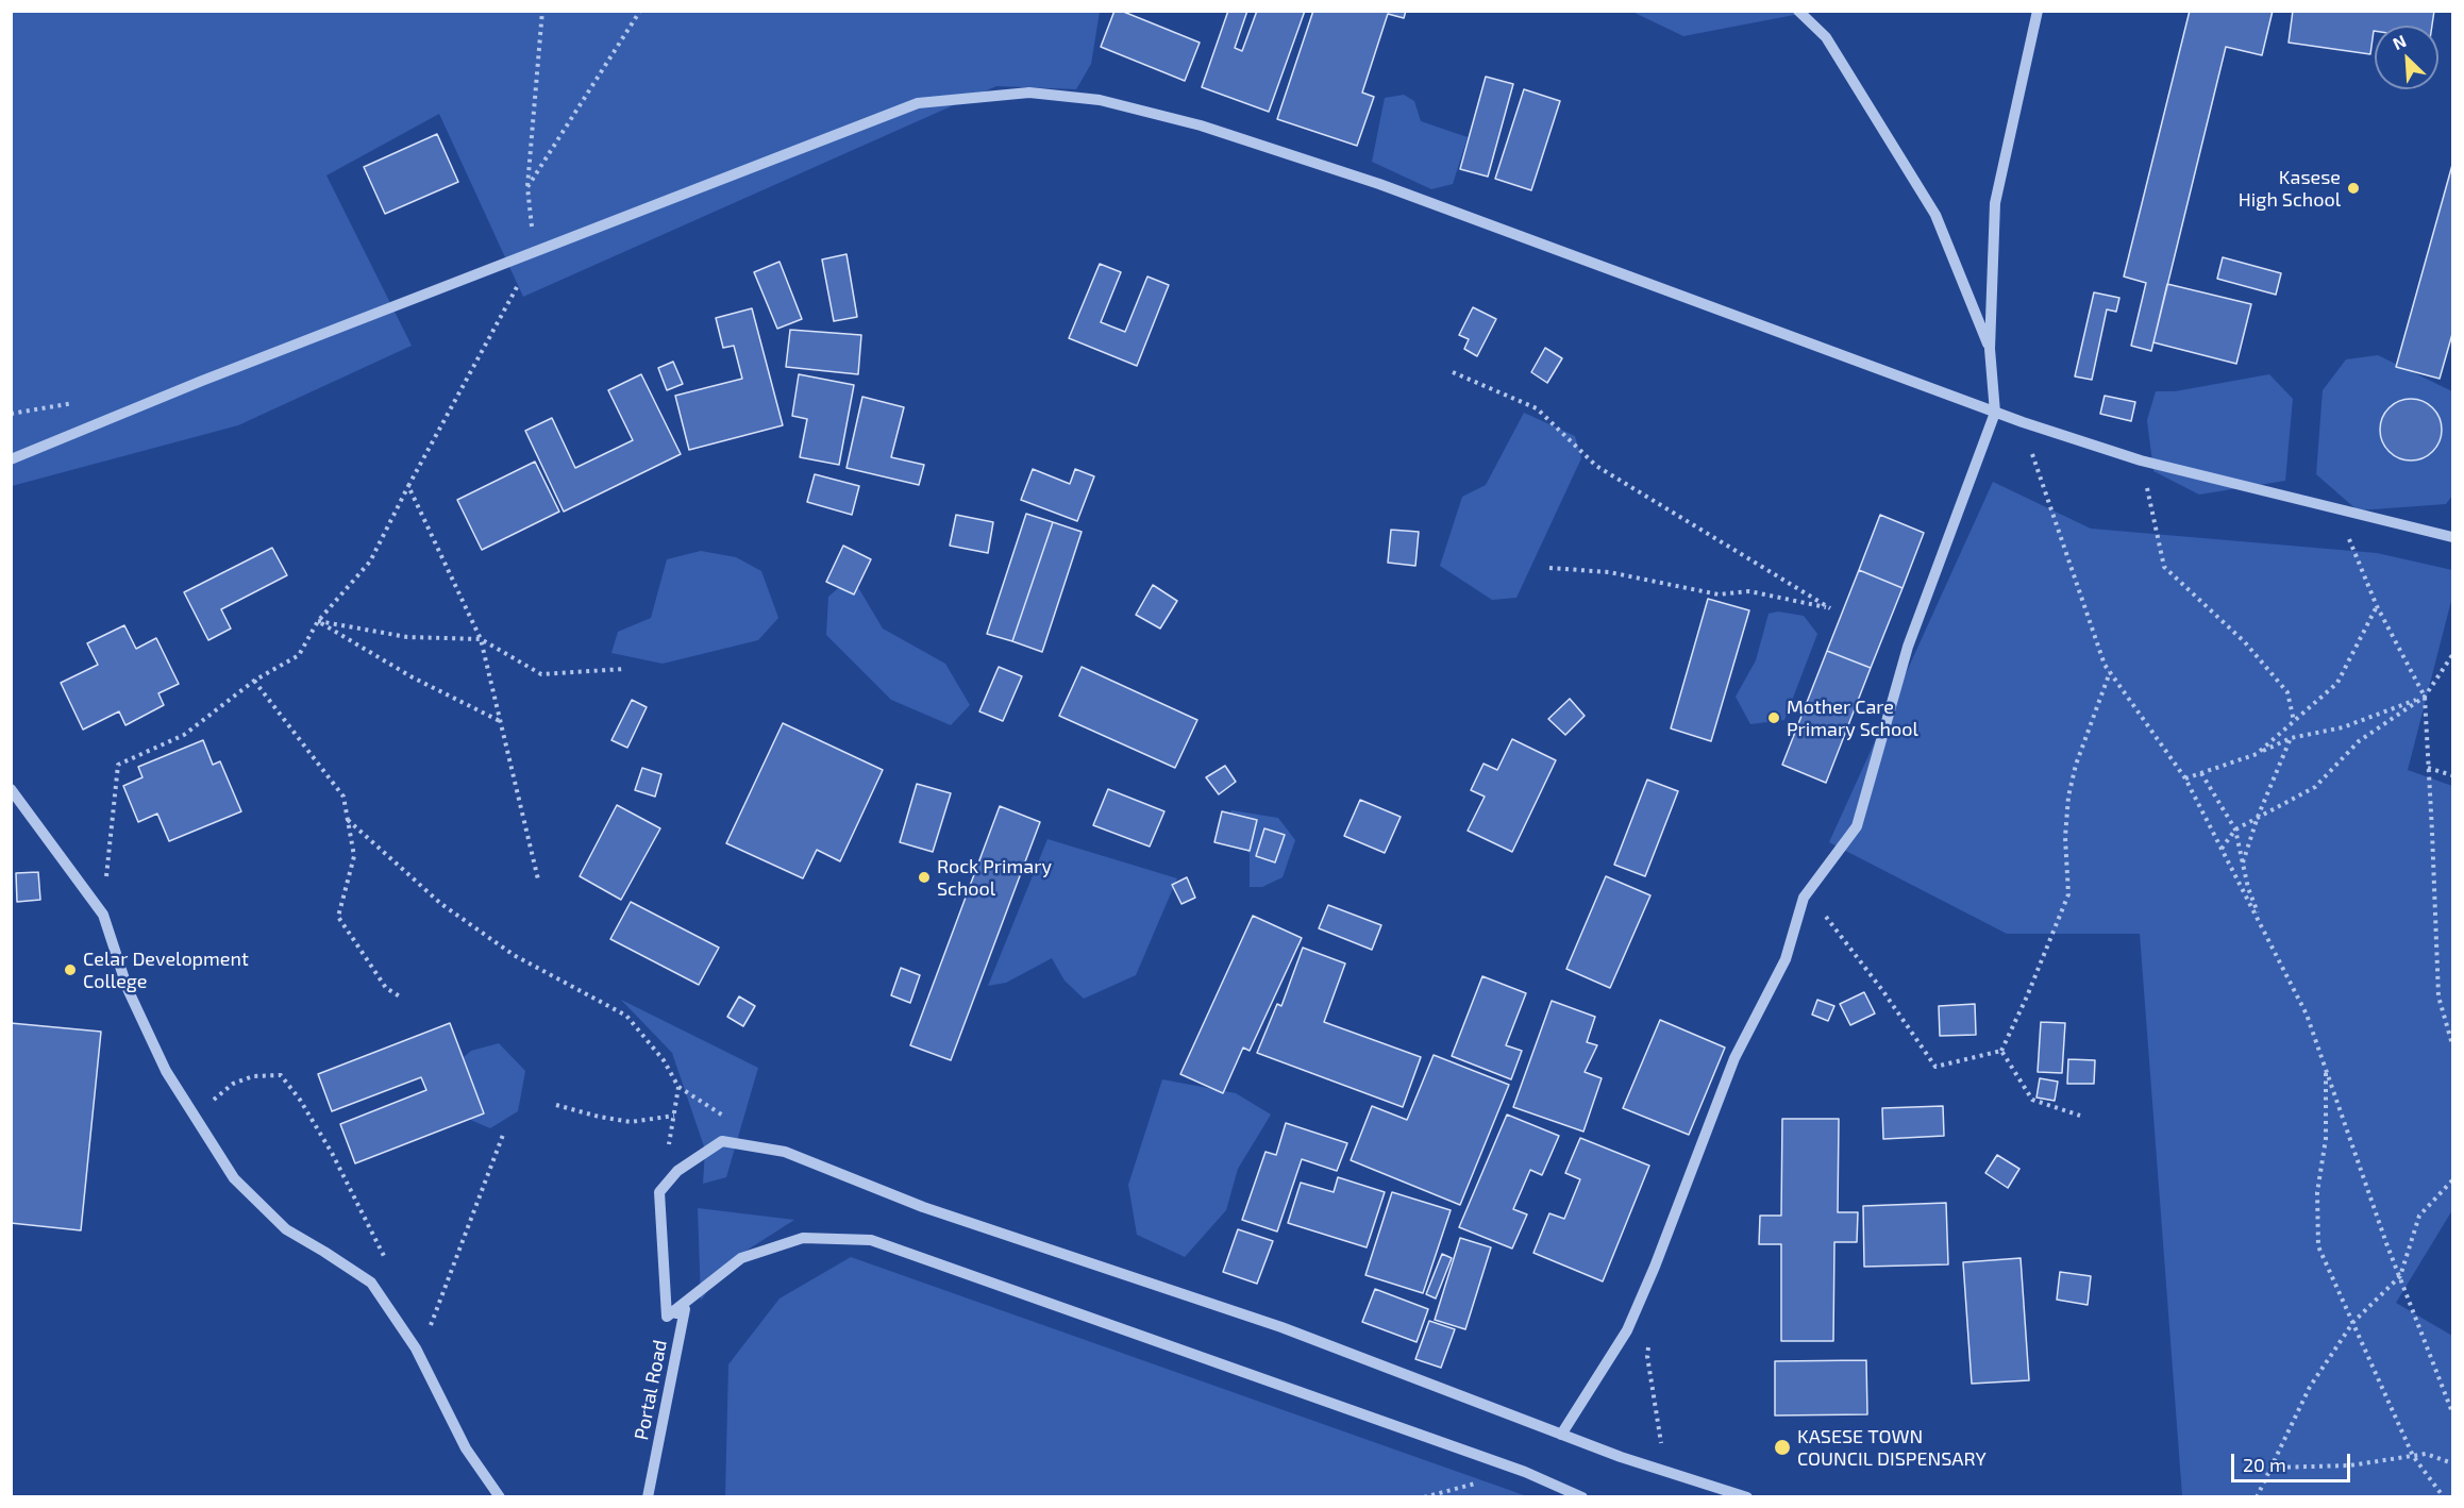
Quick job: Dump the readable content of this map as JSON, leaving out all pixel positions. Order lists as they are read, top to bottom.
{
  "streets": {
    "street": ["Portal Road"]
  },
  "places": [
    "Kasese High School",
    "Mother Care Primary School",
    "Rock Primary School",
    "Celar Development College",
    "KASESE TOWN COUNCIL DISPENSARY"
  ],
  "scale_bar": "20 m",
  "north": "top left"
}
